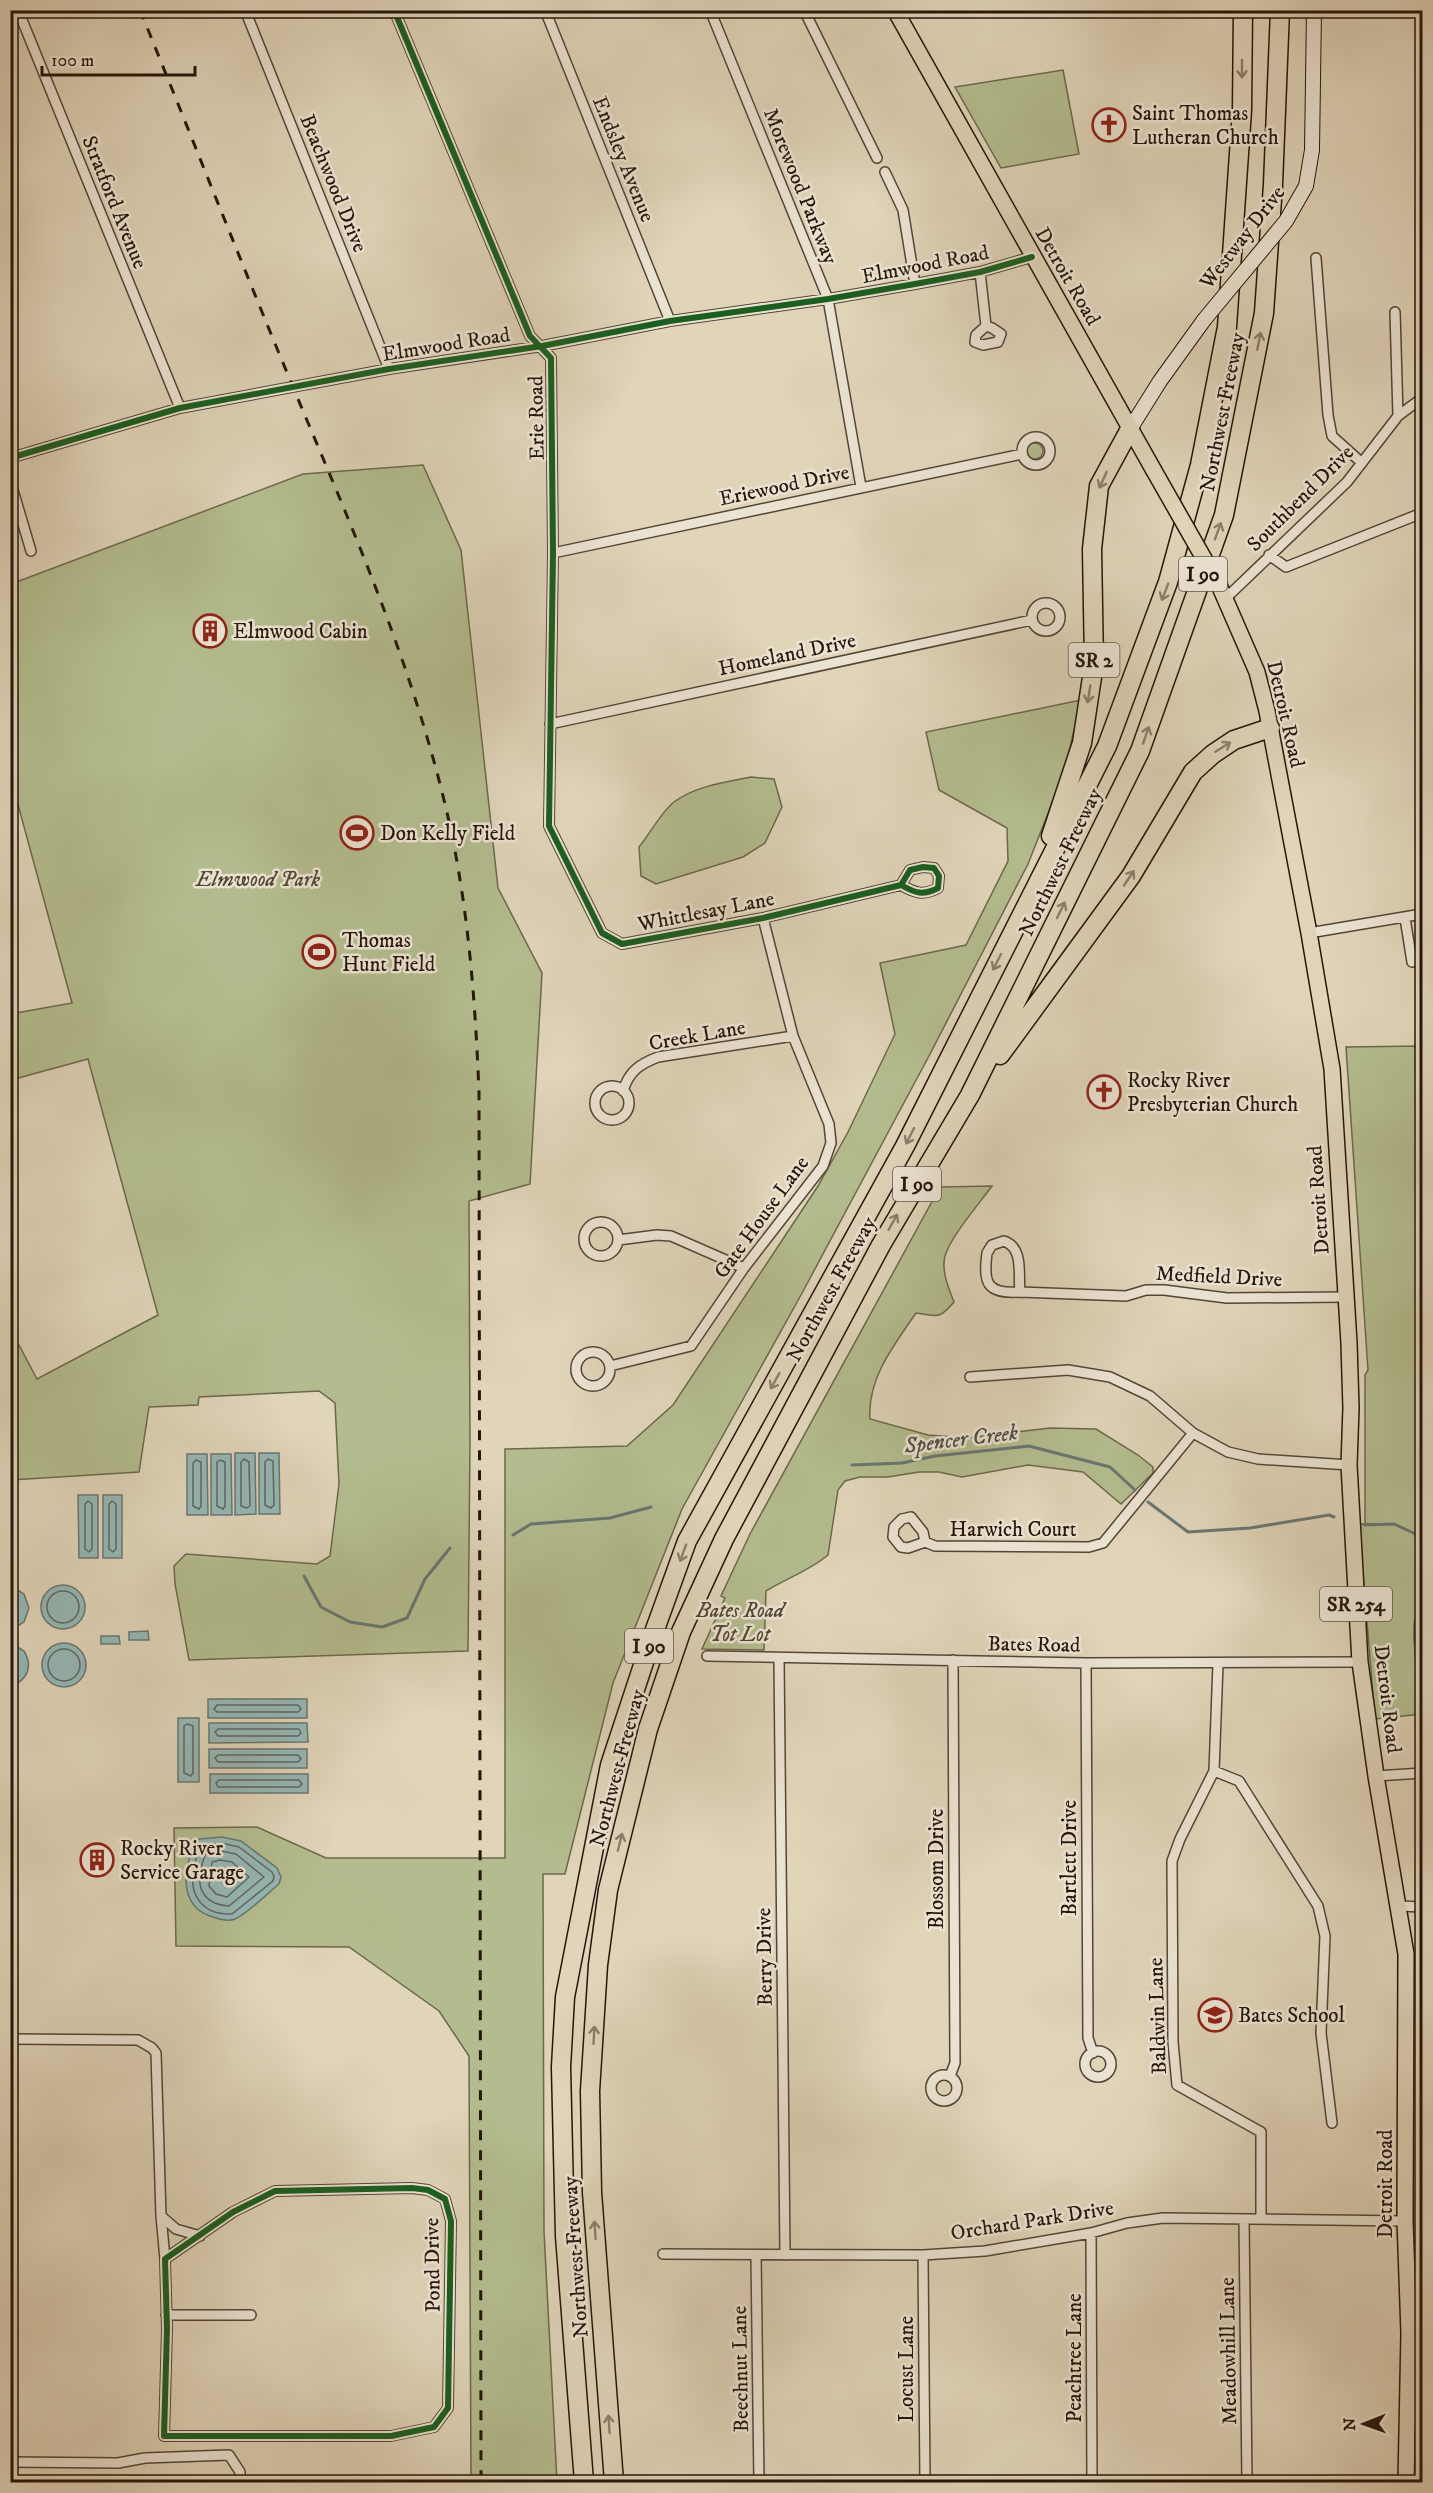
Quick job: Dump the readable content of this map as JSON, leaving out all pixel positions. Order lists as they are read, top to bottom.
{
  "streets": {
    "highway": ["Northwest Freeway", "I 90", "SR 2"],
    "main road": ["Westway Drive", "Detroit Road", "SR 254"],
    "street": [
      "Endsley Avenue",
      "Beachwood Drive",
      "Morewood Parkway",
      "Stratford Avenue",
      "Elmwood Road",
      "Erie Road",
      "Eriewood Drive",
      "Southbend Drive",
      "Homeland Drive",
      "Whittlesay Lane",
      "Creek Lane",
      "Gate House Lane",
      "Medfield Drive",
      "Harwich Court",
      "Bates Road",
      "Bartlett Drive",
      "Blossom Drive",
      "Berry Drive",
      "Baldwin Lane",
      "Orchard Park Drive",
      "Pond Drive",
      "Meadowhill Lane",
      "Peachtree Lane",
      "Beechnut Lane",
      "Locust Lane"
    ]
  },
  "crossings": [
    ["Endsley Avenue", "Elmwood Road"],
    ["Beachwood Drive", "Elmwood Road"],
    ["Morewood Parkway", "Elmwood Road"],
    ["Morewood Parkway", "Eriewood Drive"],
    ["Stratford Avenue", "Elmwood Road"],
    ["Westway Drive", "Detroit Road"],
    ["Westway Drive", "SR 2"],
    ["Elmwood Road", "Detroit Road"],
    ["Elmwood Road", "Erie Road"],
    ["Detroit Road", "Southbend Drive"],
    ["Detroit Road", "SR 2"],
    ["Detroit Road", "Medfield Drive"],
    ["Detroit Road", "Bates Road"],
    ["Detroit Road", "Orchard Park Drive"],
    ["Northwest Freeway", "SR 2"],
    ["Erie Road", "Eriewood Drive"],
    ["Erie Road", "Homeland Drive"],
    ["Erie Road", "Whittlesay Lane"],
    ["Whittlesay Lane", "Gate House Lane"],
    ["Creek Lane", "Gate House Lane"],
    ["Bates Road", "Bartlett Drive"],
    ["Bates Road", "Blossom Drive"],
    ["Bates Road", "Berry Drive"],
    ["Bates Road", "Baldwin Lane"],
    ["Berry Drive", "Orchard Park Drive"],
    ["Baldwin Lane", "Orchard Park Drive"],
    ["Orchard Park Drive", "Meadowhill Lane"],
    ["Orchard Park Drive", "Peachtree Lane"],
    ["Orchard Park Drive", "Beechnut Lane"],
    ["Orchard Park Drive", "Locust Lane"]
  ],
  "water": ["Spencer Creek"],
  "parks": ["Elmwood Park", "Bates Road Tot Lot"],
  "places": {
    "church": ["Saint Thomas Lutheran Church", "Rocky River Presbyterian Church"],
    "building": ["Elmwood Cabin", "Rocky River Service Garage"],
    "sports": ["Don Kelly Field", "Thomas Hunt Field"],
    "school or university": ["Bates School"]
  },
  "scale_bar": "100 m",
  "north": "left"
}
